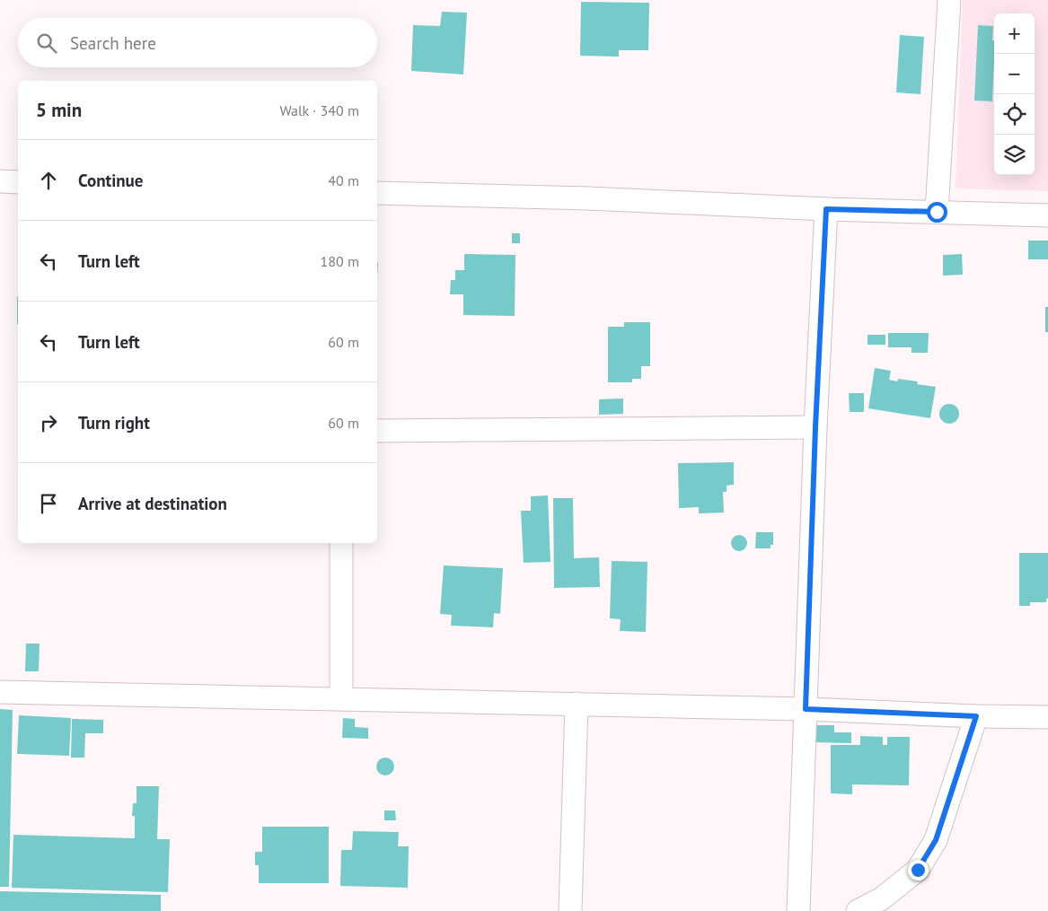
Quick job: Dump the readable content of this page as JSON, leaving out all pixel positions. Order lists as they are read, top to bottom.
{
  "page": {
    "map_buttons": ["+", "−"],
    "search": "Search here",
    "heading": ["5 min", "Walk · 340 m"],
    "list": [
      ["Continue", "40 m"],
      ["Turn left", "180 m"],
      ["Turn left", "60 m"],
      ["Turn right", "60 m"],
      "Arrive at destination"
    ]
  }
}
